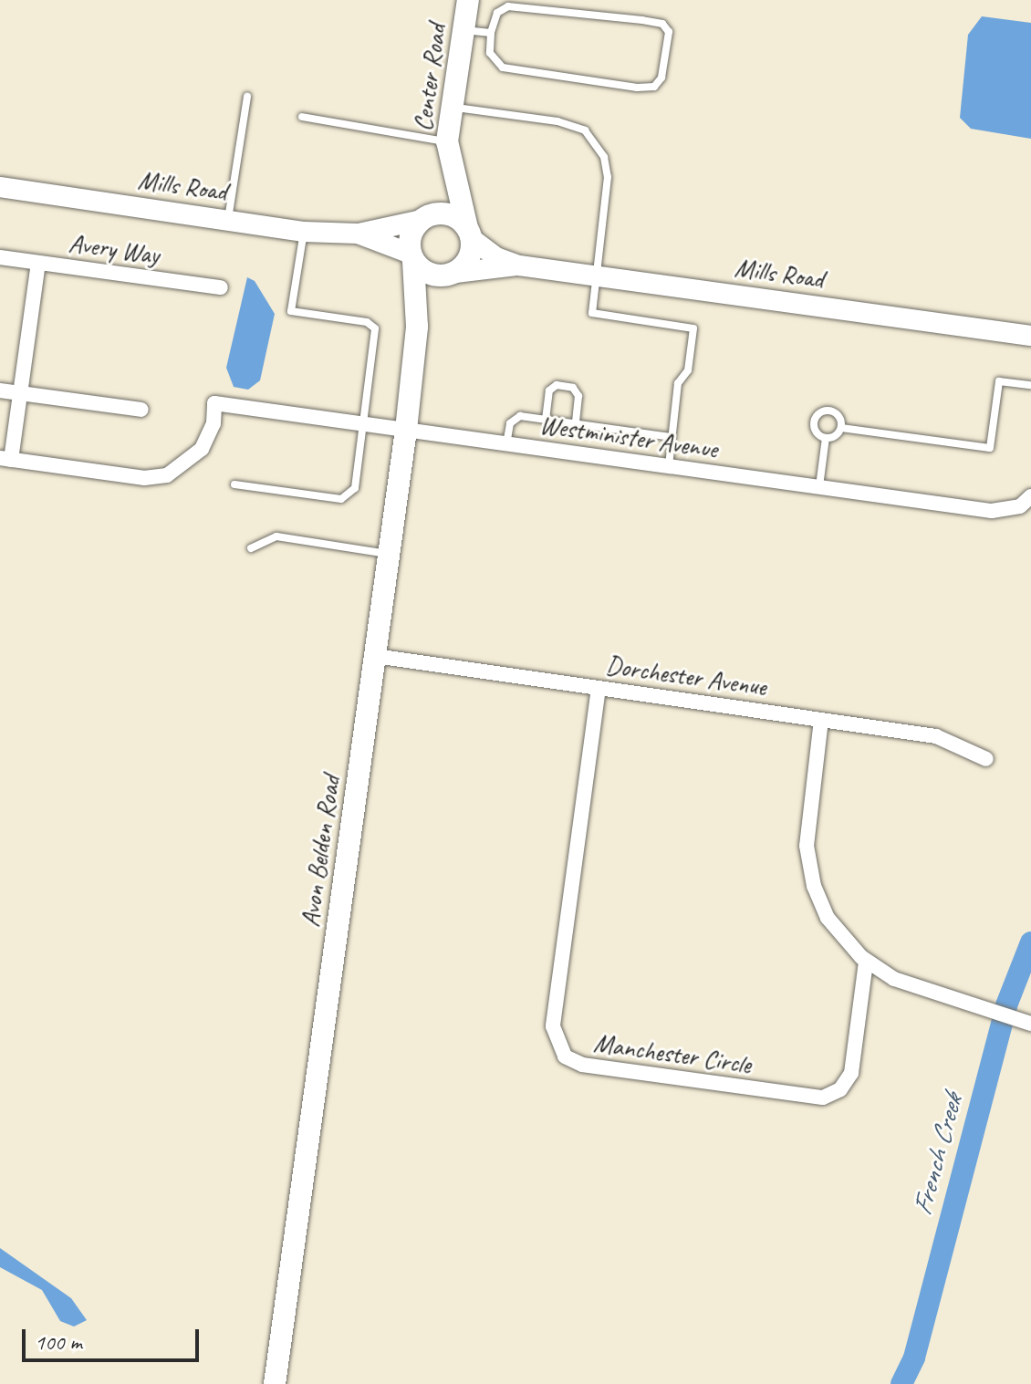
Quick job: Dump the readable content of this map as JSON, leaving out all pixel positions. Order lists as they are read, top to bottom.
{
  "streets": {
    "main road": ["Center Road", "Avon Belden Road"],
    "street": [
      "Mills Road",
      "Avery Way",
      "Westminister Avenue",
      "Dorchester Avenue",
      "Manchester Circle"
    ]
  },
  "crossings": [
    ["Center Road", "Mills Road"],
    ["Center Road", "Avon Belden Road"],
    ["Mills Road", "Avon Belden Road"],
    ["Westminister Avenue", "Avon Belden Road"],
    ["Dorchester Avenue", "Avon Belden Road"],
    ["Dorchester Avenue", "Manchester Circle"]
  ],
  "water": ["French Creek"],
  "scale_bar": "100 m"
}
